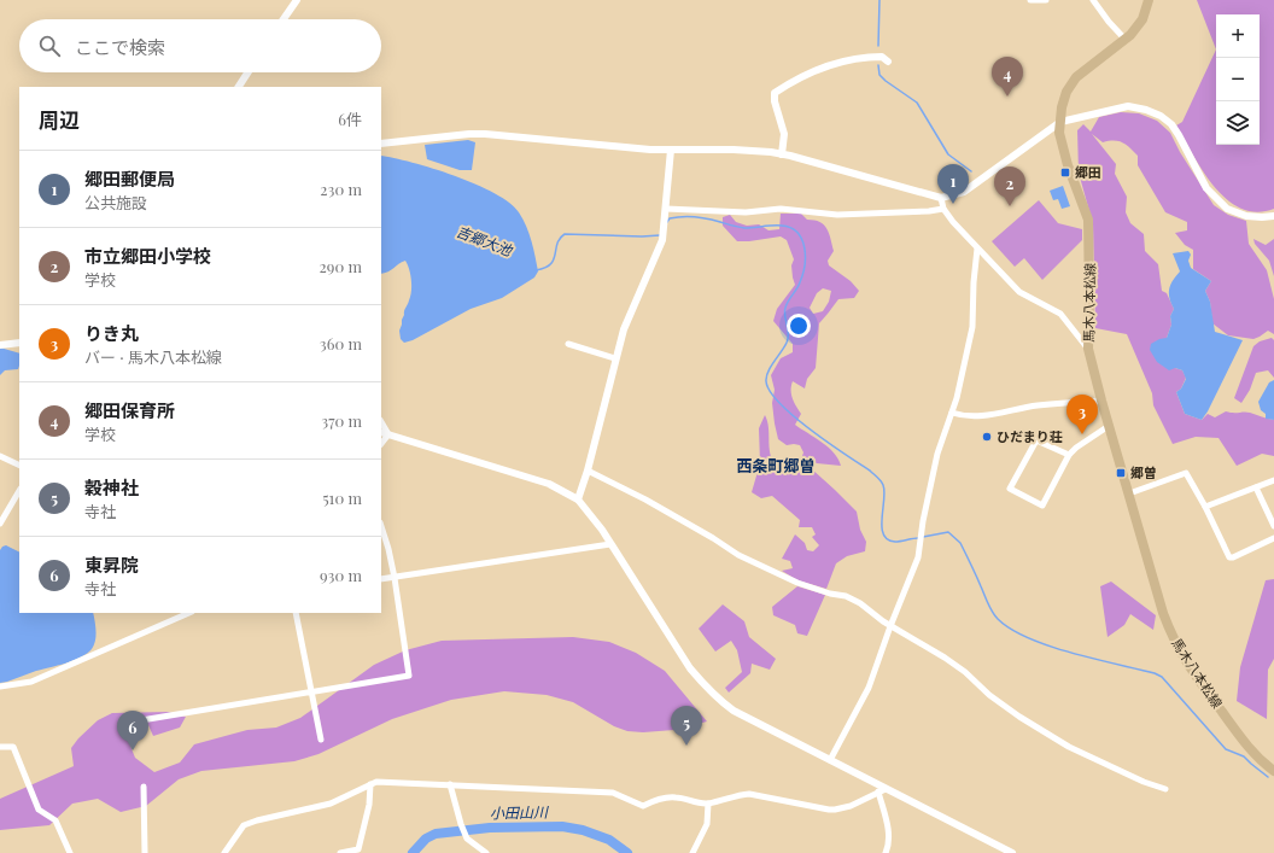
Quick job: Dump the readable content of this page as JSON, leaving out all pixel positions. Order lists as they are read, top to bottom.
{
  "streets": {
    "main road": ["馬木八本松線"]
  },
  "districts": ["西条町郷曽"],
  "water": ["吉郷大池", "小田山川"],
  "places": {
    "transit": ["郷田", "郷曽"],
    "other": ["ひだまり荘"]
  },
  "page": {
    "map_buttons": ["+", "−"],
    "search": "ここで検索",
    "pins": [
      "4",
      "1",
      "2",
      "3",
      "5",
      "6"
    ],
    "heading": ["周辺", "6件"],
    "list": [
      {
        "mark": "1",
        "name": "郷田郵便局",
        "note": "公共施設",
        "value": "230 m"
      },
      {
        "mark": "2",
        "name": "市立郷田小学校",
        "note": "学校",
        "value": "290 m"
      },
      {
        "mark": "3",
        "name": "りき丸",
        "note": "バー · 馬木八本松線",
        "value": "360 m"
      },
      {
        "mark": "4",
        "name": "郷田保育所",
        "note": "学校",
        "value": "370 m"
      },
      {
        "mark": "5",
        "name": "穀神社",
        "note": "寺社",
        "value": "510 m"
      },
      {
        "mark": "6",
        "name": "東昇院",
        "note": "寺社",
        "value": "930 m"
      }
    ]
  }
}
